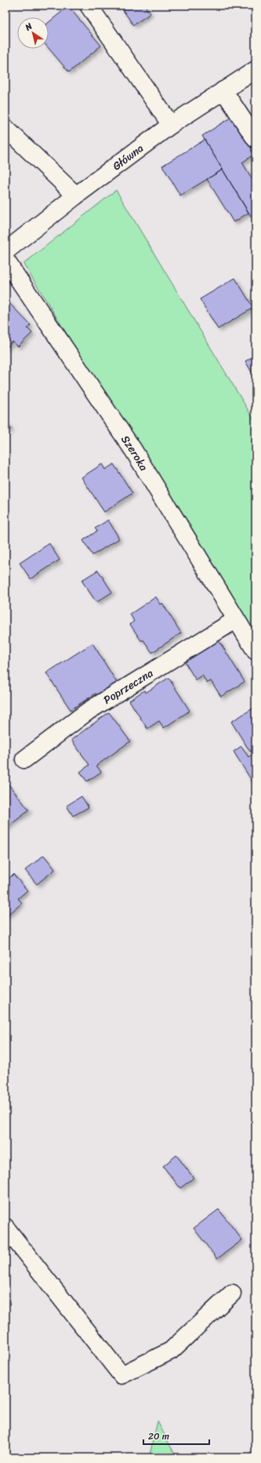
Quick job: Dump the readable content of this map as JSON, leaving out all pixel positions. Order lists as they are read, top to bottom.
{
  "streets": {
    "street": ["Główna", "Szeroka", "Poprzeczna"]
  },
  "crossings": [
    ["Szeroka", "Poprzeczna"]
  ],
  "scale_bar": "20 m",
  "north": "top left"
}
